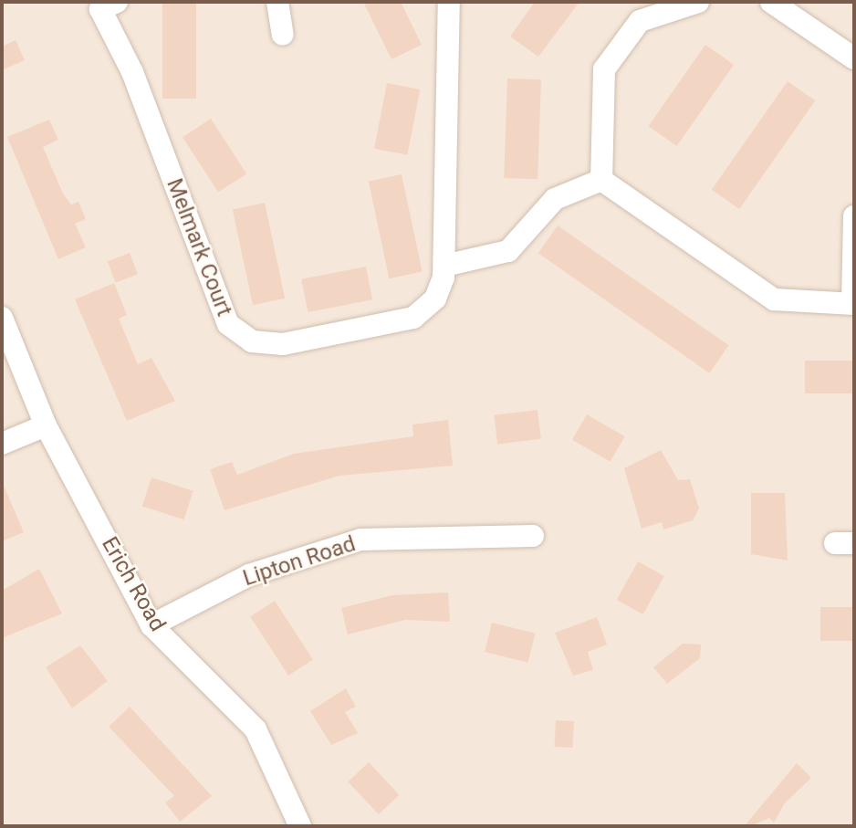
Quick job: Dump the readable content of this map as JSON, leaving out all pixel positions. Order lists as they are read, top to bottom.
{
  "streets": {
    "street": ["Melmark Court", "Lipton Road", "Erich Road"]
  },
  "crossings": [
    ["Lipton Road", "Erich Road"]
  ]
}
